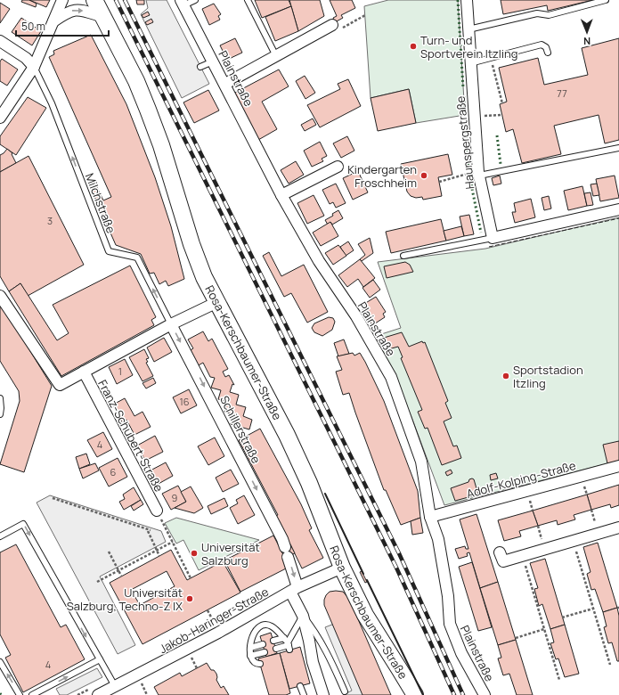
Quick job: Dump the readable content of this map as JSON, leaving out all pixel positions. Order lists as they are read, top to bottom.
{
  "streets": {
    "main road": ["Rosa-Kerschbaumer-Straße"],
    "street": [
      "Plainstraße",
      "Haunspergstraße",
      "Schillerstraße",
      "Franz-Schubert-Straße",
      "Adolf-Kolping-Straße",
      "Jakob-Haringer-Straße"
    ],
    "lane": ["Milchstraße"]
  },
  "crossings": [
    ["Plainstraße", "Adolf-Kolping-Straße"],
    ["Milchstraße", "Schillerstraße"],
    ["Milchstraße", "Franz-Schubert-Straße"],
    ["Rosa-Kerschbaumer-Straße", "Franz-Schubert-Straße"],
    ["Rosa-Kerschbaumer-Straße", "Jakob-Haringer-Straße"],
    ["Schillerstraße", "Franz-Schubert-Straße"],
    ["Schillerstraße", "Jakob-Haringer-Straße"]
  ],
  "one_way": ["Milchstraße", "Schillerstraße"],
  "places": [
    "Turn- und Sportverein Itzling",
    "Kindergarten Froschheim",
    "Sportstadion Itzling",
    "Universität Salzburg",
    "Universität Salzburg, Techno-Z IX"
  ],
  "house_numbers": [
    "77",
    "3",
    "1",
    "16",
    "4",
    "6",
    "9",
    "4"
  ],
  "scale_bar": "50 m",
  "north": "bottom"
}
